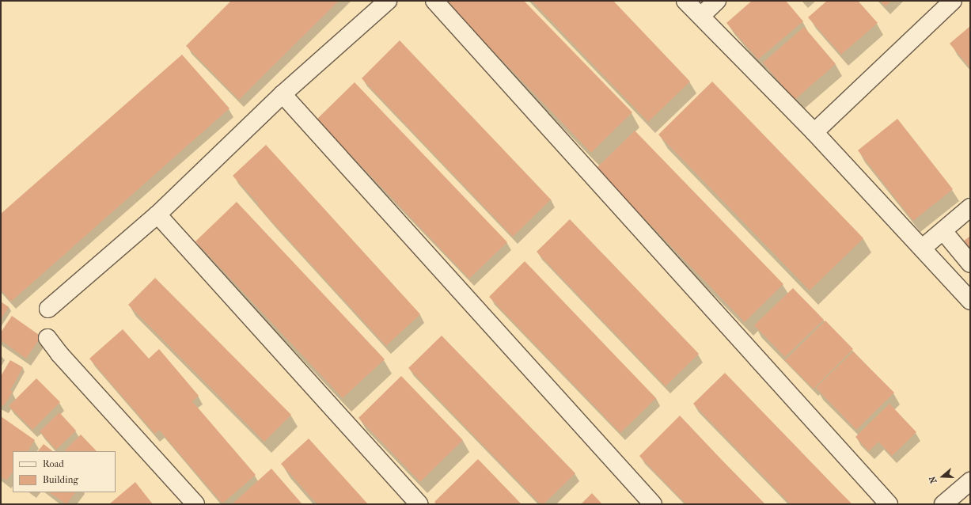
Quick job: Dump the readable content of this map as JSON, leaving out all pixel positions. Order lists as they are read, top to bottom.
{
  "legend": ["Road", "Building"],
  "north": "left"
}
